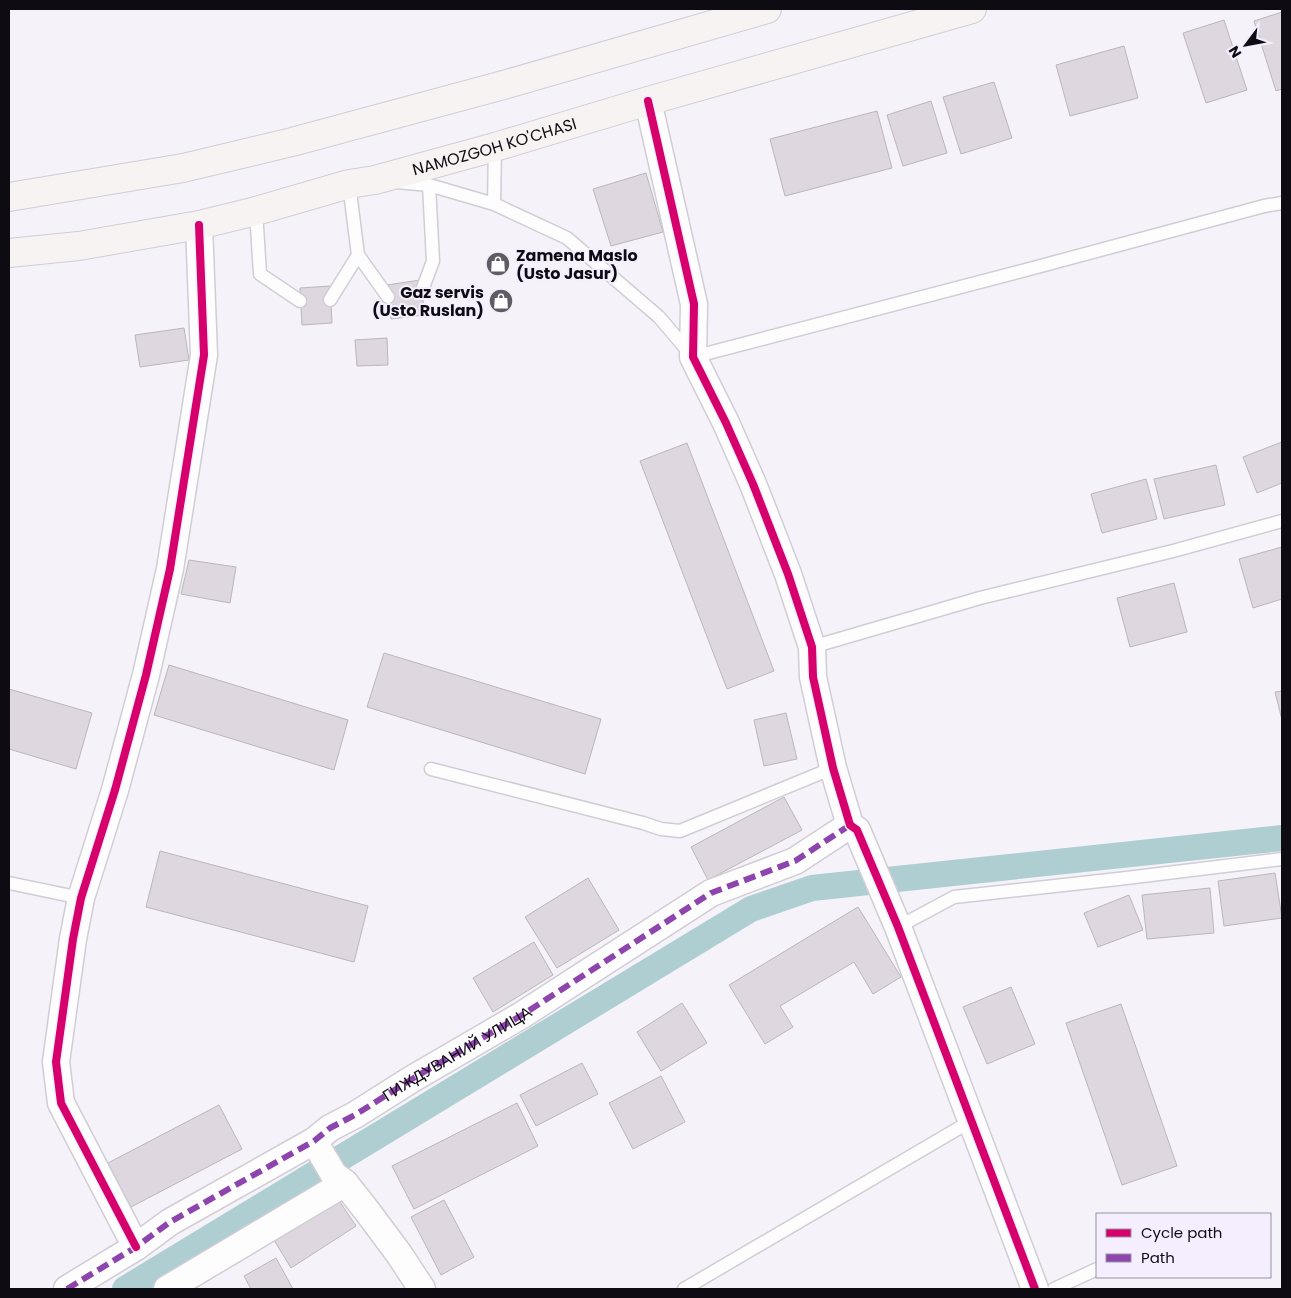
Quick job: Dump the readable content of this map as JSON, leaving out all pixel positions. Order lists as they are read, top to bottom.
{
  "streets": {
    "main road": ["NAMOZGOH KO'CHASI"],
    "street": ["ГИЖДУВАНИЙ УЛИЦА"]
  },
  "places": {
    "shop": ["Zamena Maslo (Usto Jasur)", "Gaz servis (Usto Ruslan)"]
  },
  "legend": ["Cycle path", "Path"],
  "north": "bottom left"
}
